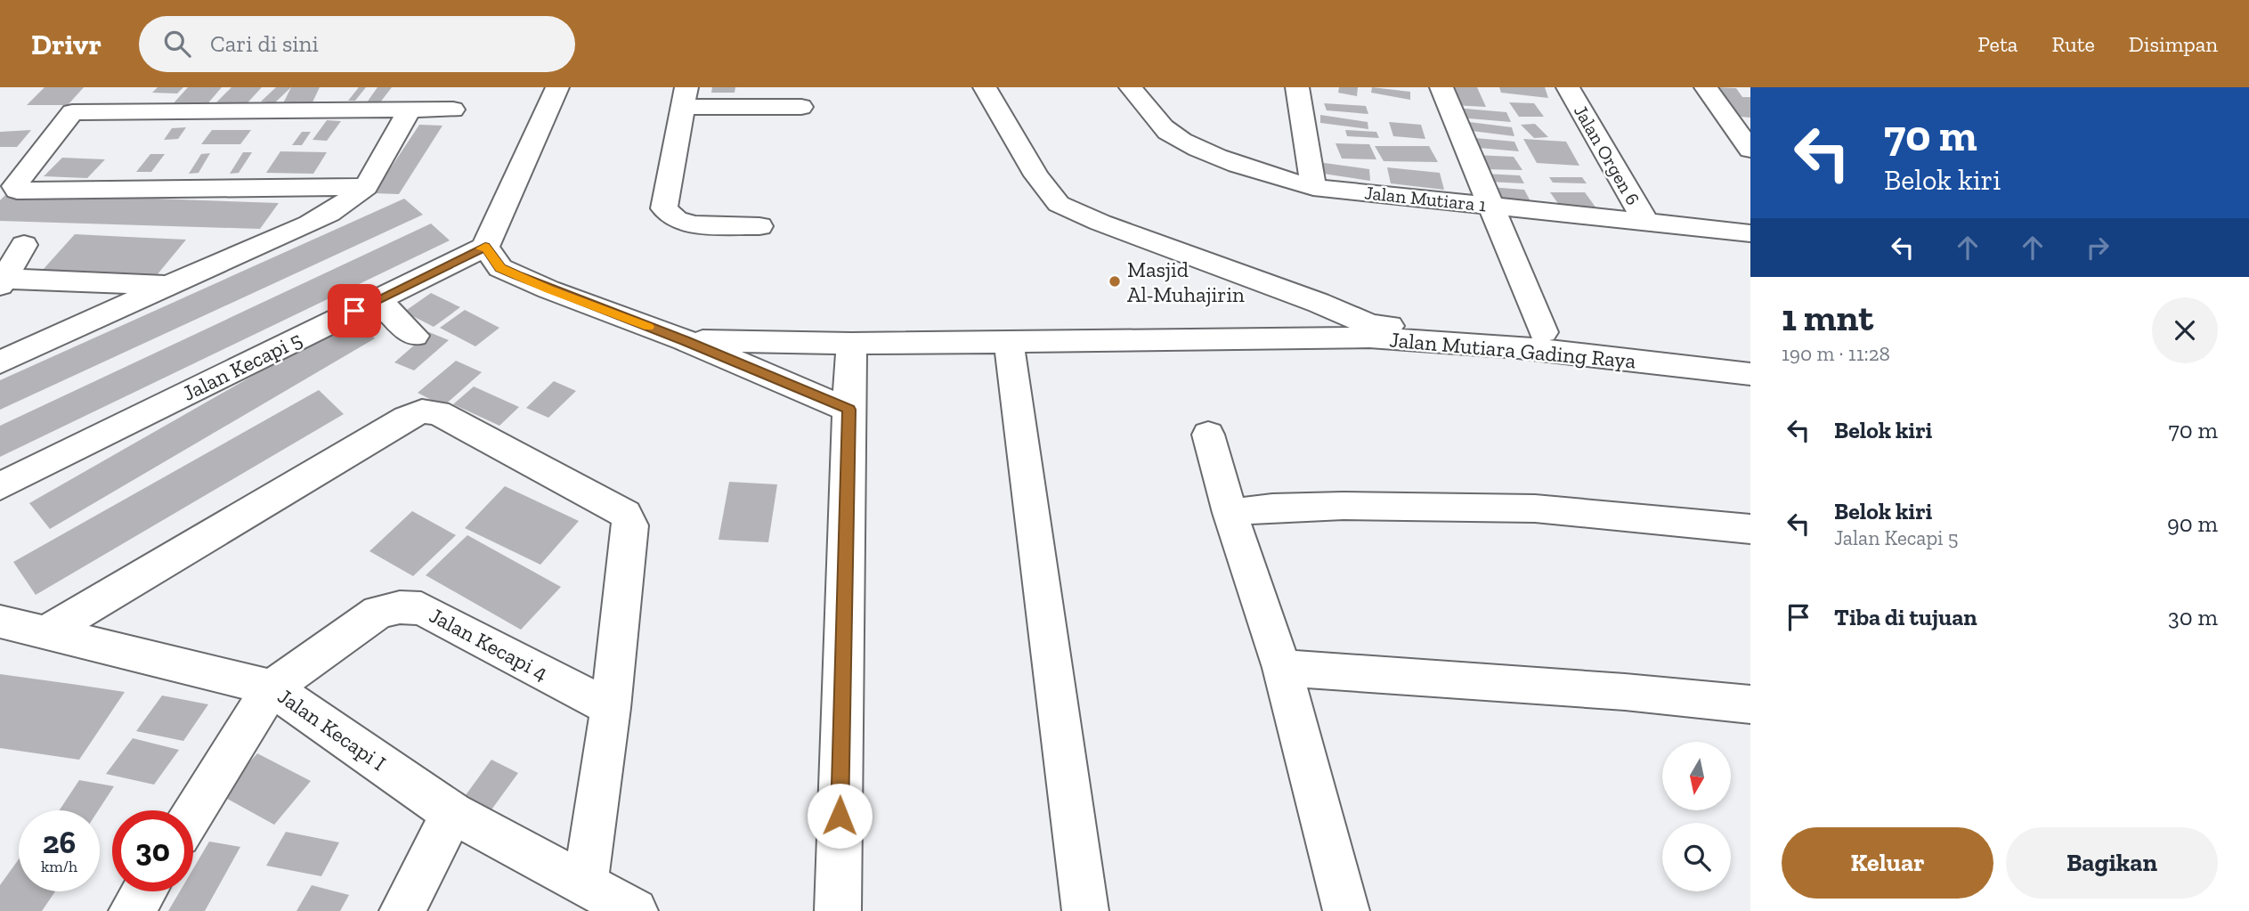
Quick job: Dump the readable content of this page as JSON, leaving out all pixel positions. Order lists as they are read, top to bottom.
{
  "streets": {
    "street": [
      "Jalan Orgen 6",
      "Jalan Mutiara 1",
      "Jalan Mutiara Gading Raya",
      "Jalan Kecapi 5",
      "Jalan Kecapi 4",
      "Jalan Kecapi I"
    ]
  },
  "crossings": [
    ["Jalan Orgen 6", "Jalan Mutiara 1"],
    ["Jalan Kecapi 4", "Jalan Kecapi I"]
  ],
  "places": ["Masjid Al-Muhajirin"],
  "north": "bottom",
  "page": {
    "header": "Drivr",
    "search": "Cari di sini",
    "nav": ["Peta", "Rute", "Disimpan"],
    "turn": ["70 m", "Belok kiri"],
    "heading": ["1 mnt", "190 m · 11:28"],
    "list": [
      {
        "name": "Belok kiri",
        "value": "70 m"
      },
      {
        "name": "Belok kiri",
        "note": "Jalan Kecapi 5",
        "value": "90 m"
      },
      {
        "name": "Tiba di tujuan",
        "value": "30 m"
      }
    ],
    "speed": "26 km/h",
    "limit": "30",
    "buttons": ["Keluar", "Bagikan"]
  }
}
